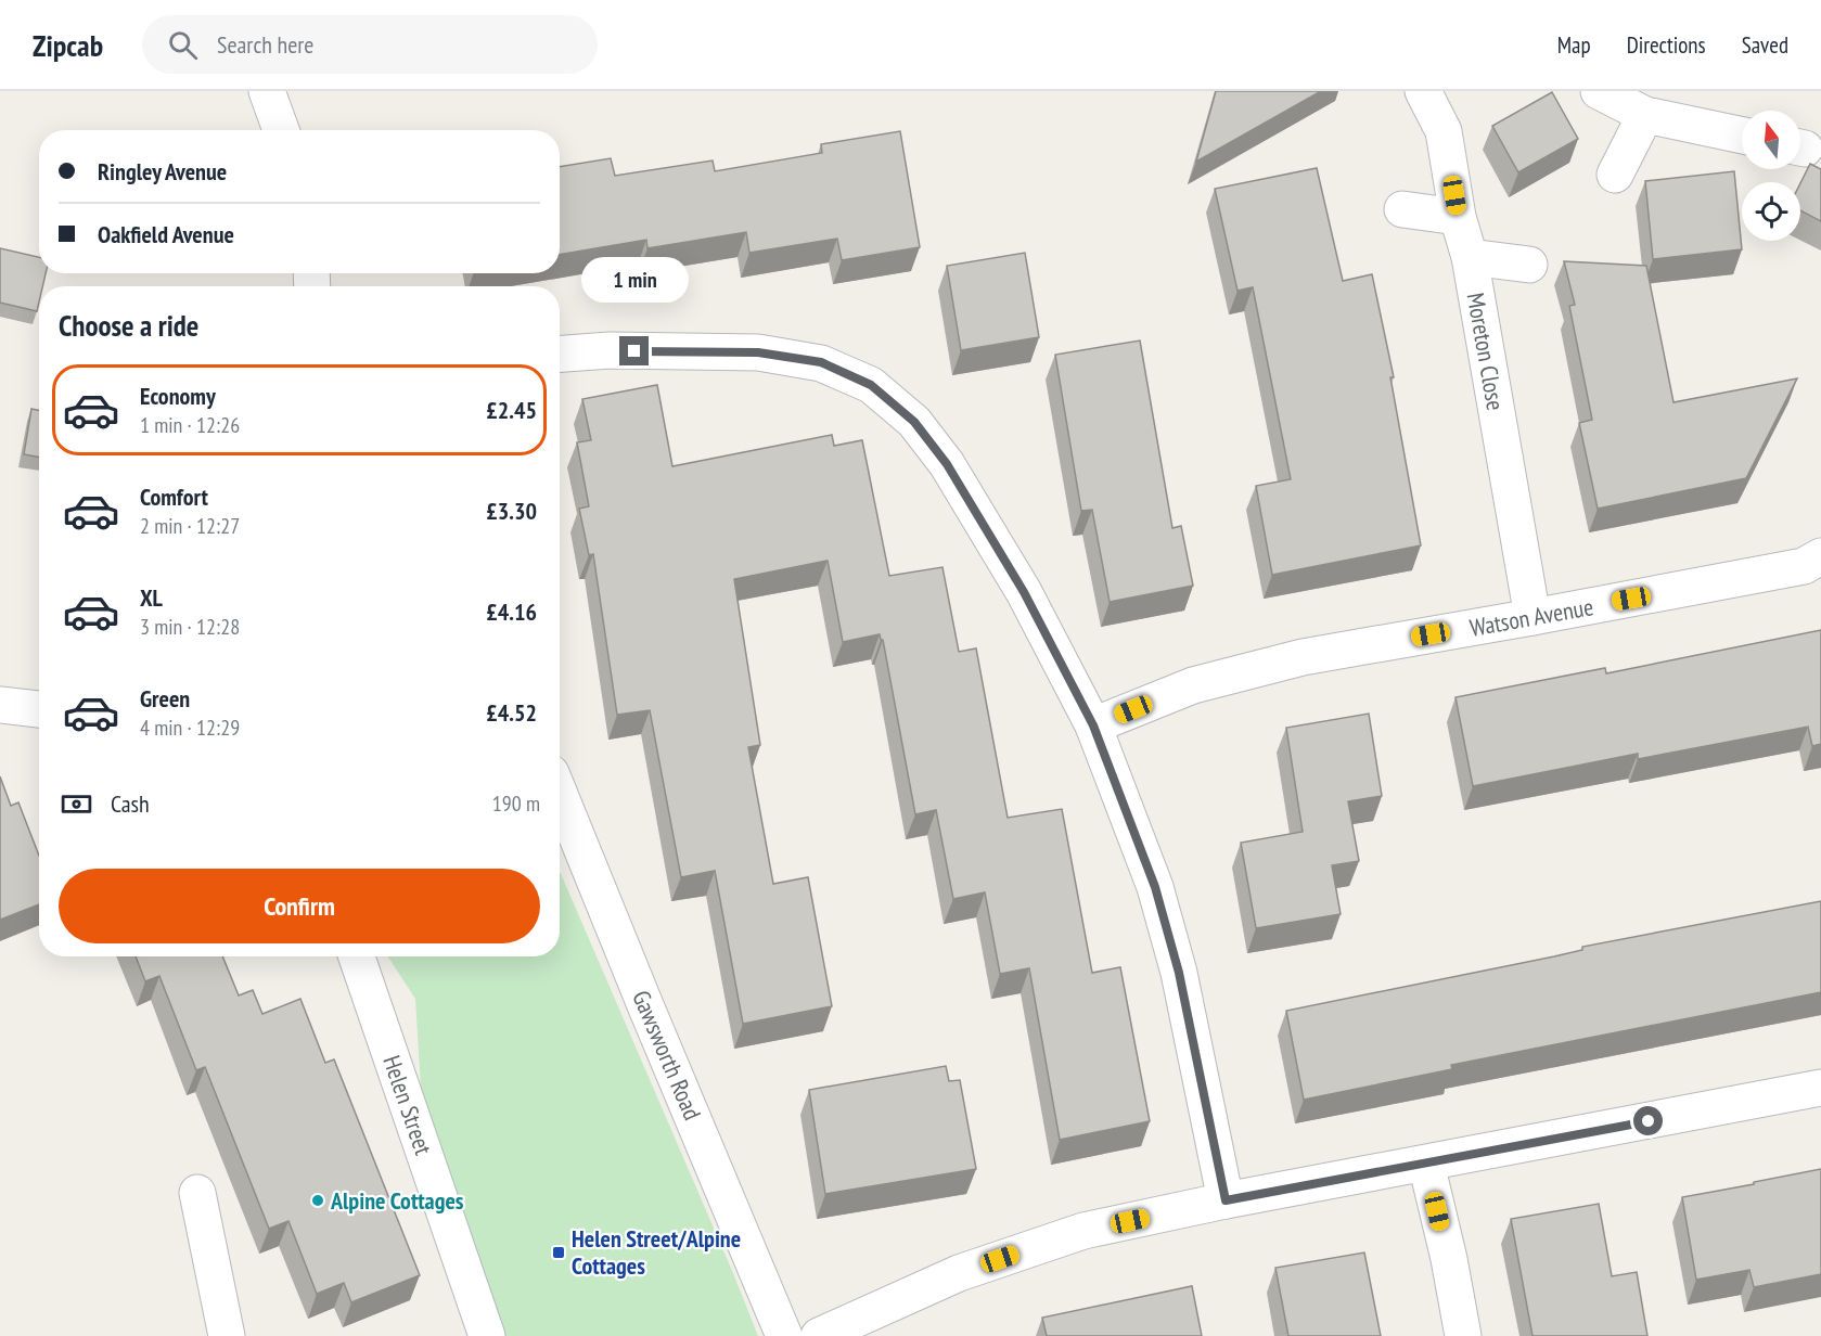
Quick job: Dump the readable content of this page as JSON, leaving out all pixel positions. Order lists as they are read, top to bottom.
{
  "streets": {
    "street": [
      "Moreton Close",
      "Watson Avenue",
      "Gawsworth Road",
      "Helen Street"
    ]
  },
  "crossings": [
    ["Moreton Close", "Watson Avenue"]
  ],
  "places": {
    "other": ["Alpine Cottages"],
    "transit": ["Helen Street/Alpine Cottages"]
  },
  "north": "top",
  "page": {
    "header": "Zipcab",
    "search": "Search here",
    "nav": ["Map", "Directions", "Saved"],
    "banner": ["Ringley Avenue", "Oakfield Avenue"],
    "bubble": "1 min",
    "heading": "Choose a ride",
    "list": [
      {
        "name": "Economy",
        "note": "1 min · 12:26",
        "value": "£2.45"
      },
      {
        "name": "Comfort",
        "note": "2 min · 12:27",
        "value": "£3.30"
      },
      {
        "name": "XL",
        "note": "3 min · 12:28",
        "value": "£4.16"
      },
      {
        "name": "Green",
        "note": "4 min · 12:29",
        "value": "£4.52"
      }
    ],
    "pay": ["Cash", "190 m"],
    "buttons": "Confirm"
  }
}
